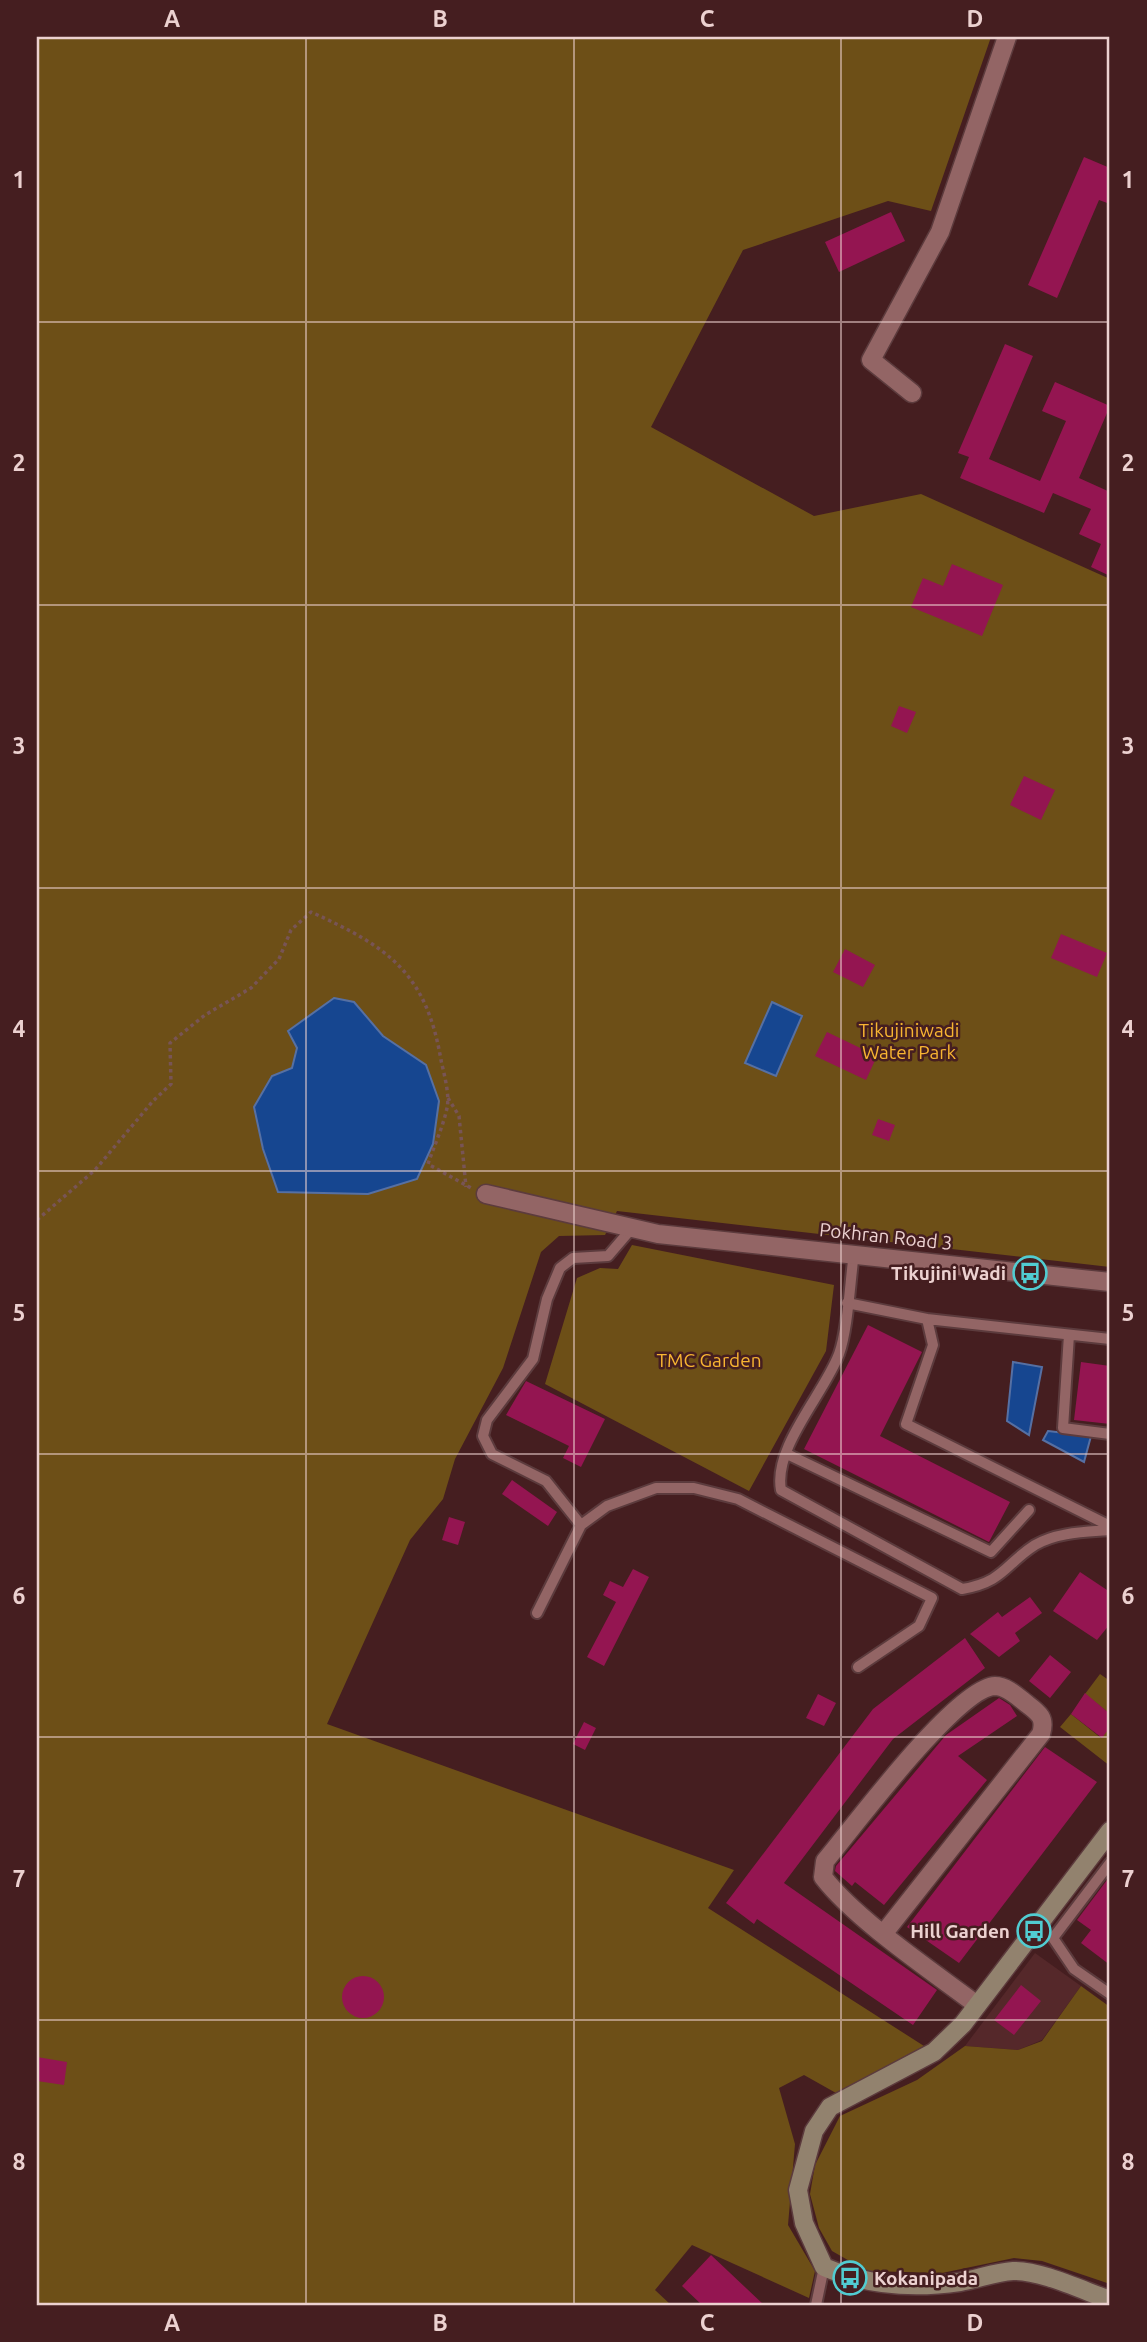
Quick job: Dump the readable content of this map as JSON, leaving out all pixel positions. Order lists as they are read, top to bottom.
{
  "streets": {
    "street": ["Pokhran Road 3"]
  },
  "parks": ["Tikujiniwadi Water Park", "TMC Garden"],
  "places": {
    "bus stop": ["Tikujini Wadi", "Hill Garden", "Kokanipada"]
  },
  "grid": {
    "columns": [
      "A",
      "B",
      "C",
      "D"
    ],
    "rows": [
      "1",
      "2",
      "3",
      "4",
      "5",
      "6",
      "7",
      "8"
    ]
  }
}
